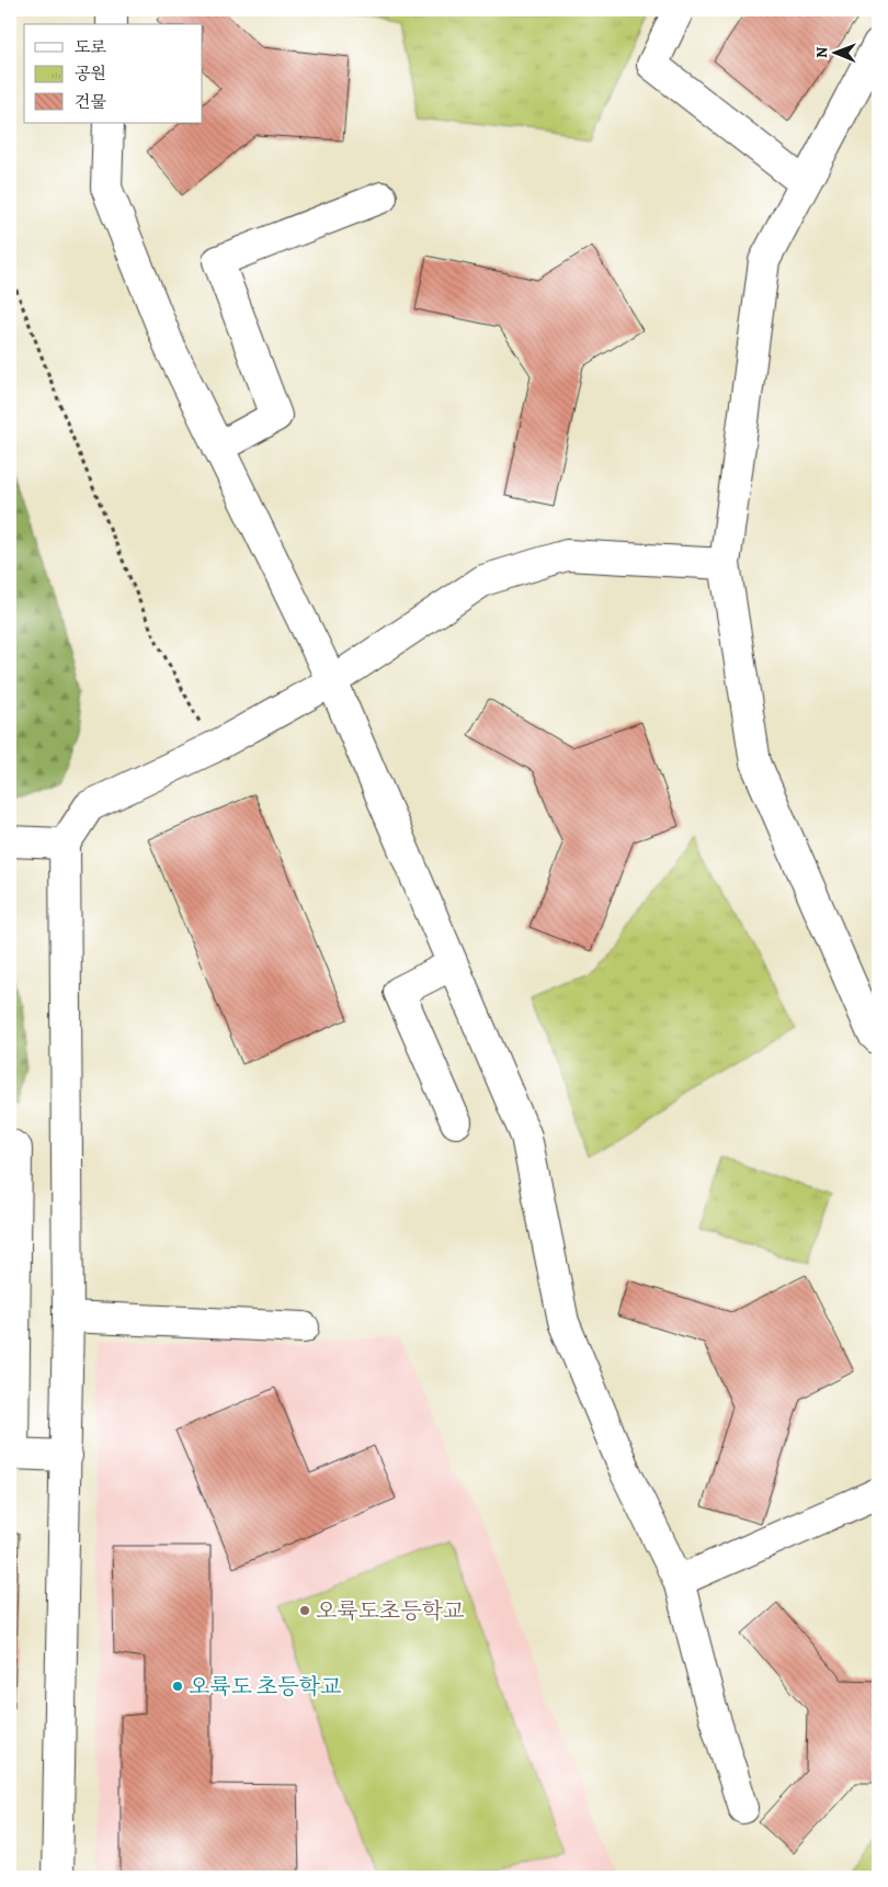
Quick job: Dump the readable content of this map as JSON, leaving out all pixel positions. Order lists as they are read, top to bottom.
{
  "places": ["오륙도초등학교", "오륙도 초등학교"],
  "legend": ["도로", "공원", "건물"],
  "north": "left"
}
